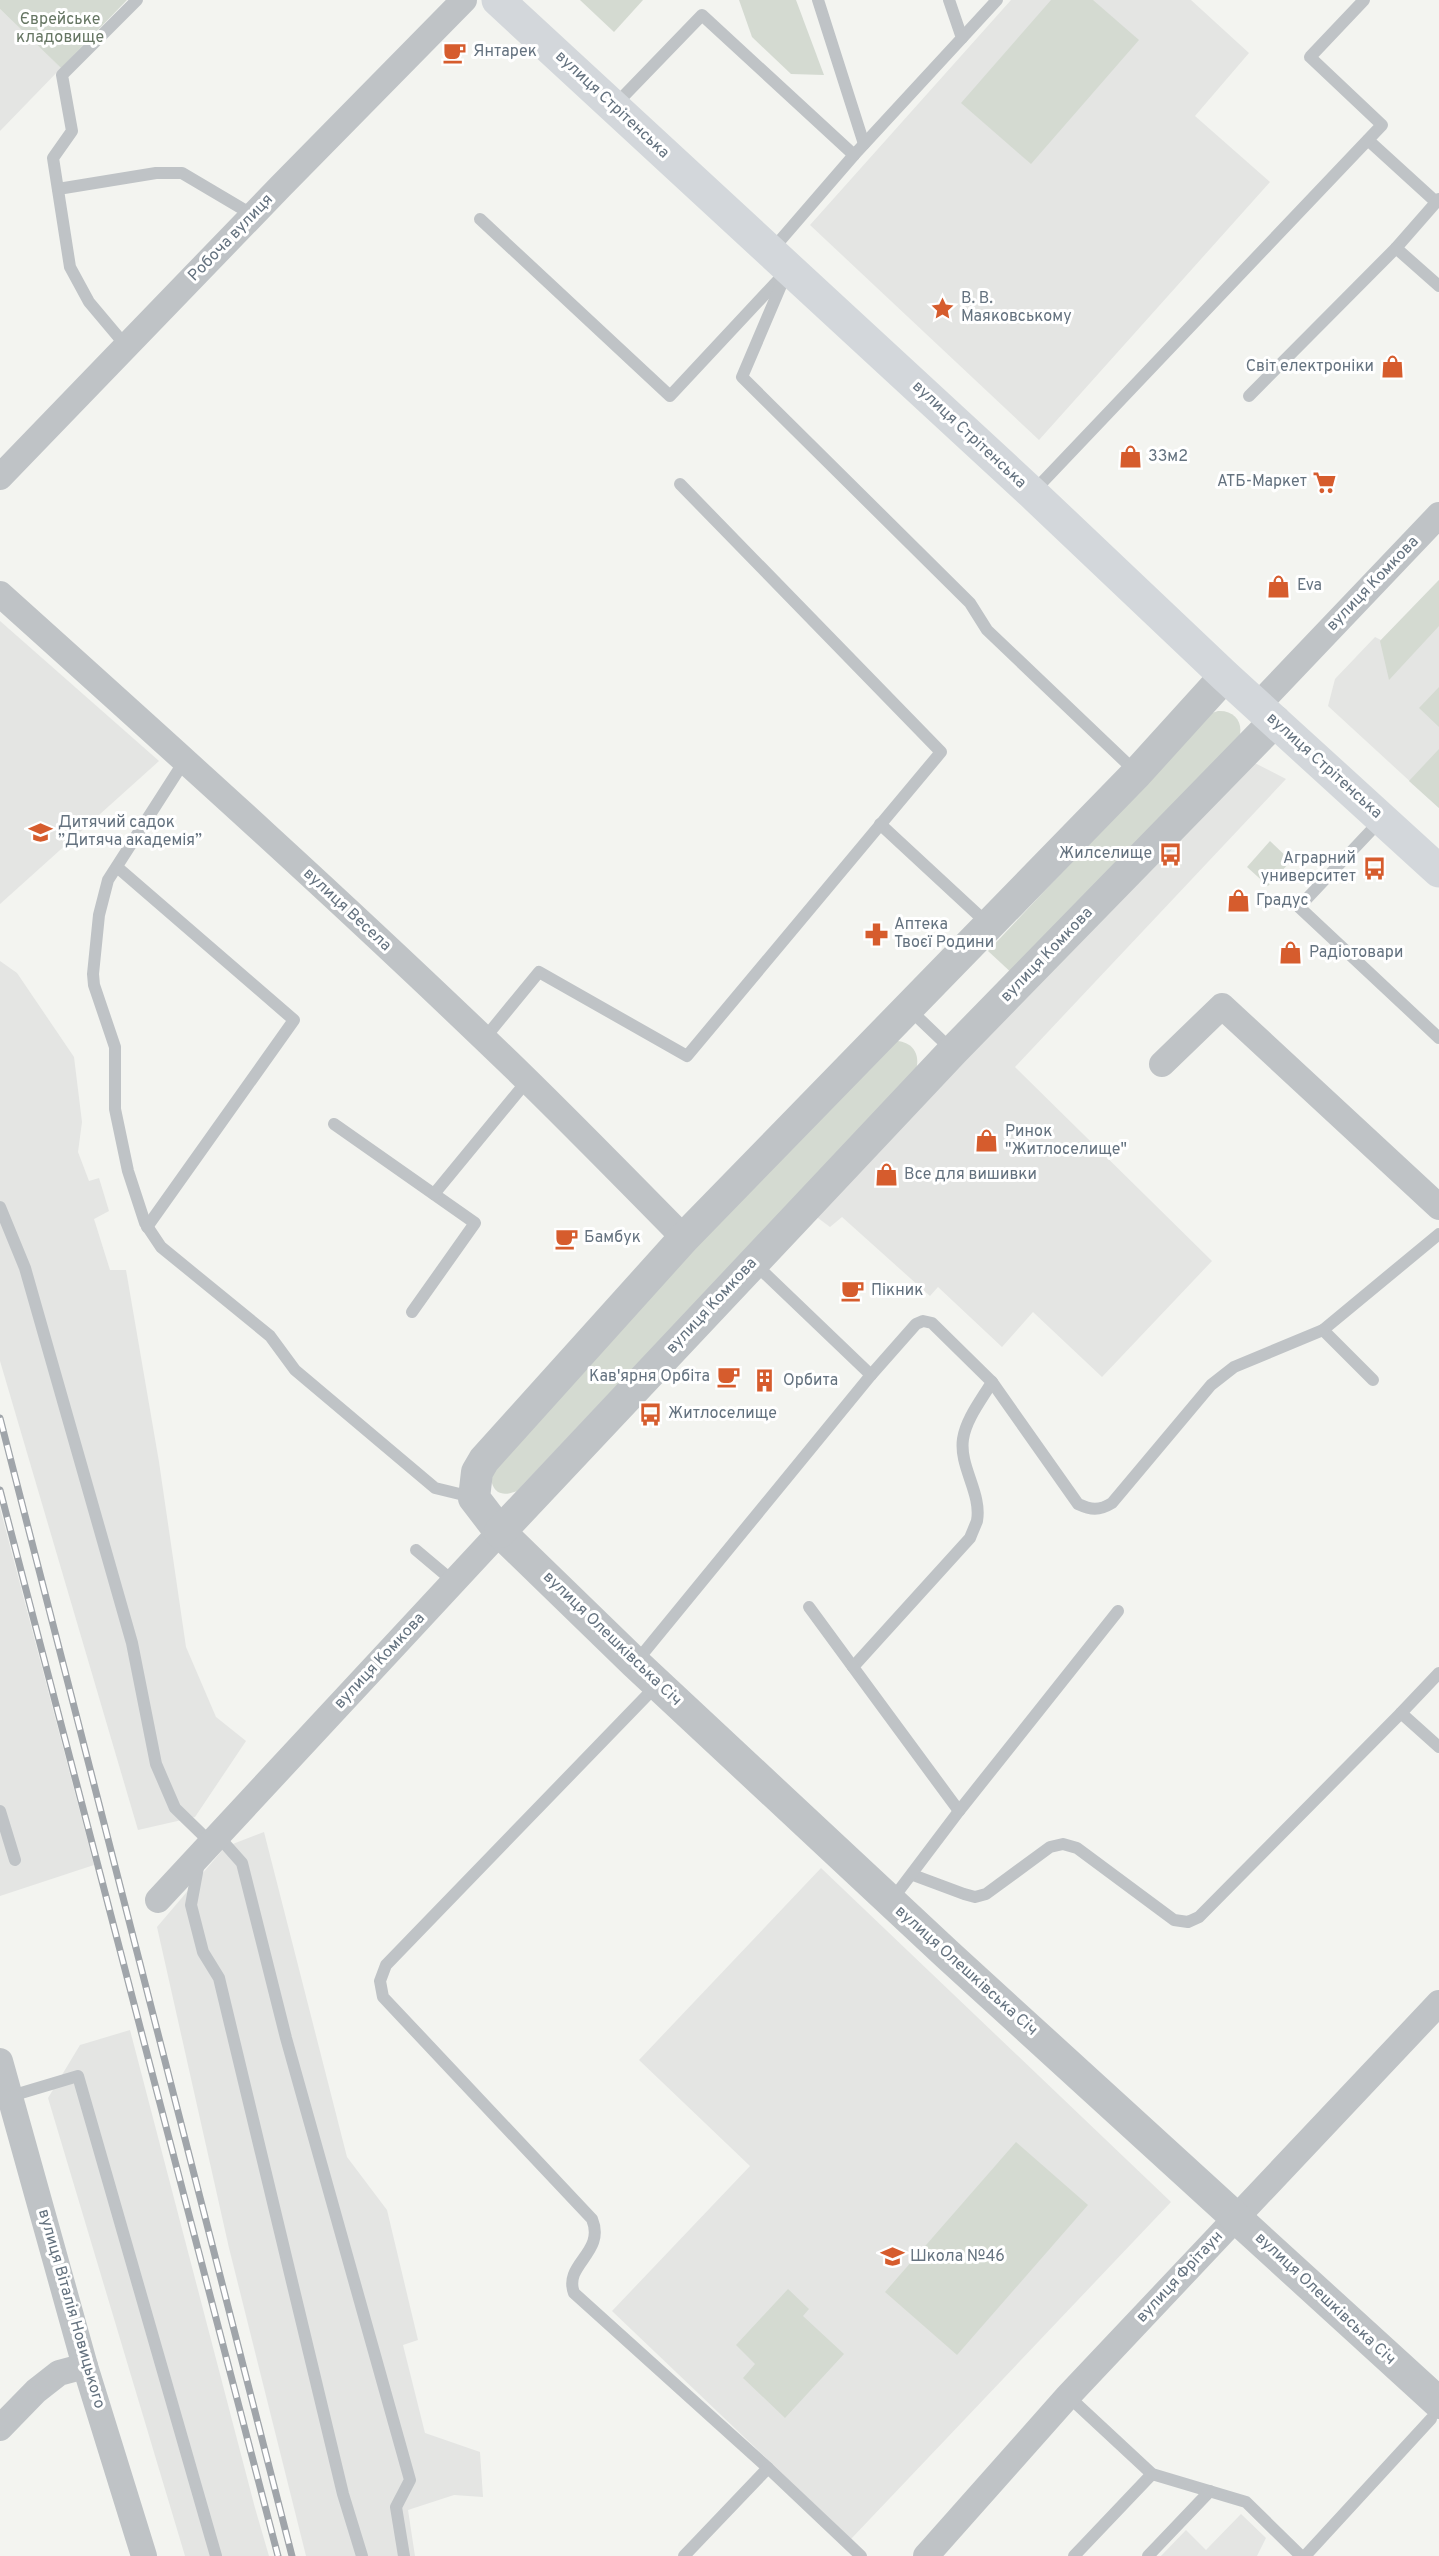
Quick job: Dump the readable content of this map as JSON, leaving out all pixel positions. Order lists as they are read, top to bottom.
{
  "streets": {
    "main road": ["вулиця Стрітенська"],
    "street": [
      "Робоча вулиця",
      "вулиця Комкова",
      "вулиця Весела",
      "вулиця Олешківська Січ",
      "вулиця Фрітаун",
      "вулиця Віталія Новицького"
    ]
  },
  "crossings": [
    ["вулиця Стрітенська", "вулиця Комкова"],
    ["вулиця Комкова", "вулиця Олешківська Січ"],
    ["вулиця Олешківська Січ", "вулиця Фрітаун"]
  ],
  "parks": ["Єврейське кладовище"],
  "places": {
    "cafe": [
      "Янтарек",
      "Бамбук",
      "Пікник",
      "Кав'ярня Орбіта"
    ],
    "place": ["В. В. Маяковському"],
    "shop": [
      "Світ електроніки",
      "33м2",
      "Eva",
      "Градус",
      "Радіотовари",
      "Ринок \"Житлоселище\"",
      "Все для вишивки"
    ],
    "supermarket": ["АТБ-Маркет"],
    "school or university": ["Дитячий садок ”Дитяча академія”", "Школа №46"],
    "bus stop": ["Жилселище", "Аграрний университет", "Житлоселище"],
    "pharmacy": ["Аптека Твоєї Родини"],
    "building": ["Орбита"]
  }
}
